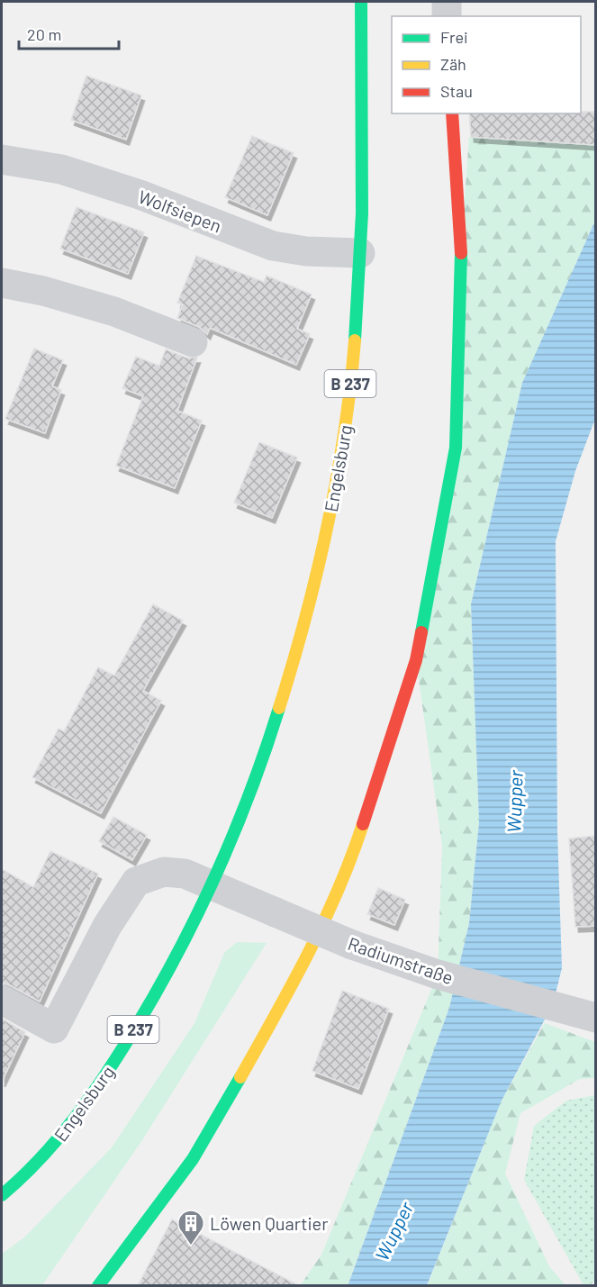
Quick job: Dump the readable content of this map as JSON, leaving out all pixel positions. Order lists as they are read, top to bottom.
{
  "streets": {
    "main road": ["B 237", "Engelsburg"],
    "street": ["Wolfsiepen", "Radiumstraße"]
  },
  "crossings": [
    ["Wolfsiepen", "Engelsburg"],
    ["Engelsburg", "Radiumstraße"]
  ],
  "water": ["Wupper"],
  "places": {
    "building": ["Löwen Quartier"]
  },
  "legend": ["Frei", "Zäh", "Stau"],
  "scale_bar": "20 m"
}
